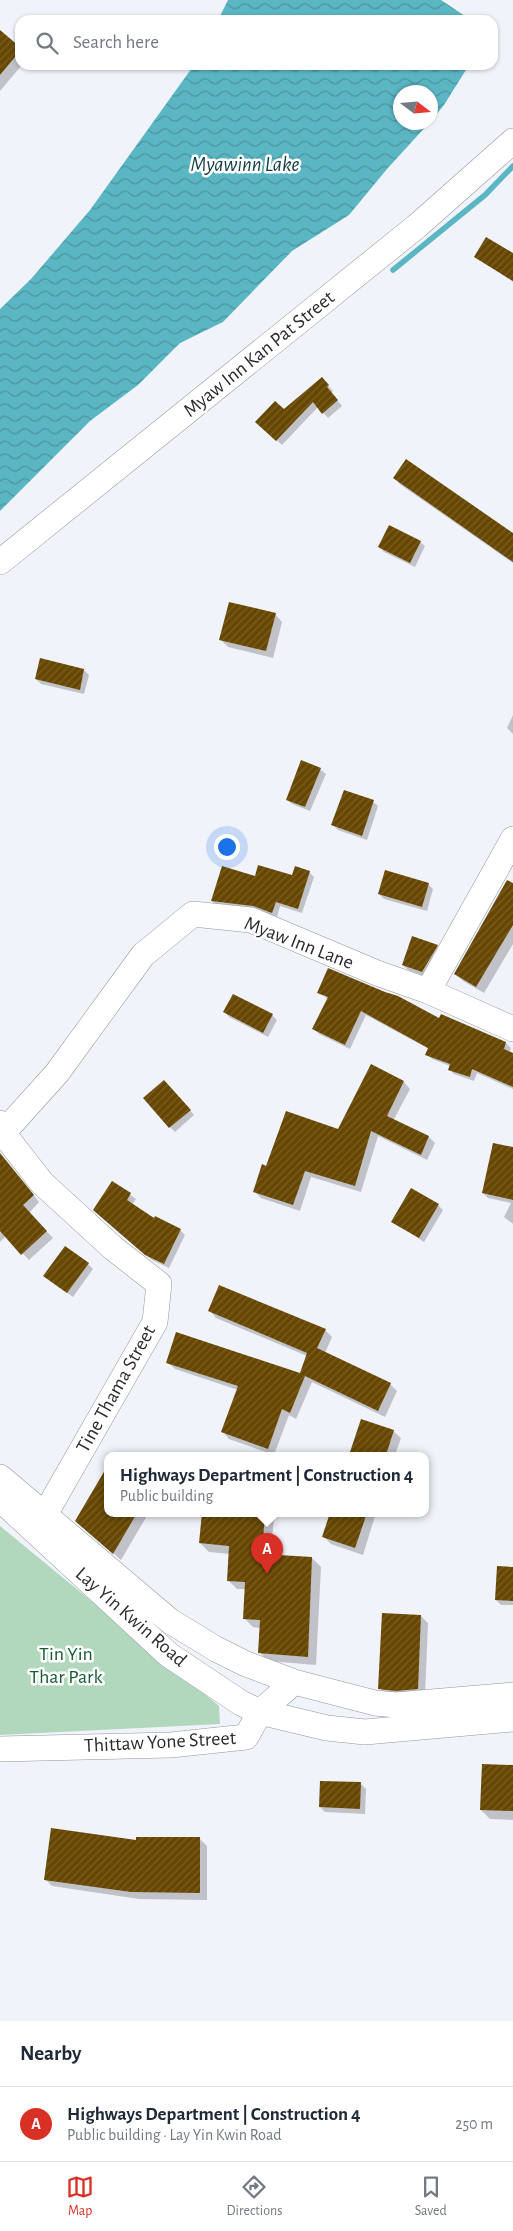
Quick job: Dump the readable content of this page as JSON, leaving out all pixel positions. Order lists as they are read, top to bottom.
{
  "streets": {
    "street": [
      "Myaw Inn Kan Pat Street",
      "Myaw Inn Lane",
      "Tine Thama Street",
      "Lay Yin Kwin Road",
      "Thittaw Yone Street"
    ]
  },
  "crossings": [
    ["Myaw Inn Lane", "Tine Thama Street"],
    ["Tine Thama Street", "Lay Yin Kwin Road"],
    ["Lay Yin Kwin Road", "Thittaw Yone Street"]
  ],
  "water": ["Myawinn Lake"],
  "parks": ["Tin Yin Thar Park"],
  "north": "right",
  "page": {
    "search": "Search here",
    "popup": ["Highways Department | Construction 4", "Public building"],
    "pins": "A",
    "heading": "Nearby",
    "list": [
      {
        "mark": "A",
        "name": "Highways Department | Construction 4",
        "note": "Public building · Lay Yin Kwin Road",
        "value": "250 m"
      }
    ],
    "nav": ["Map", "Directions", "Saved"]
  }
}
